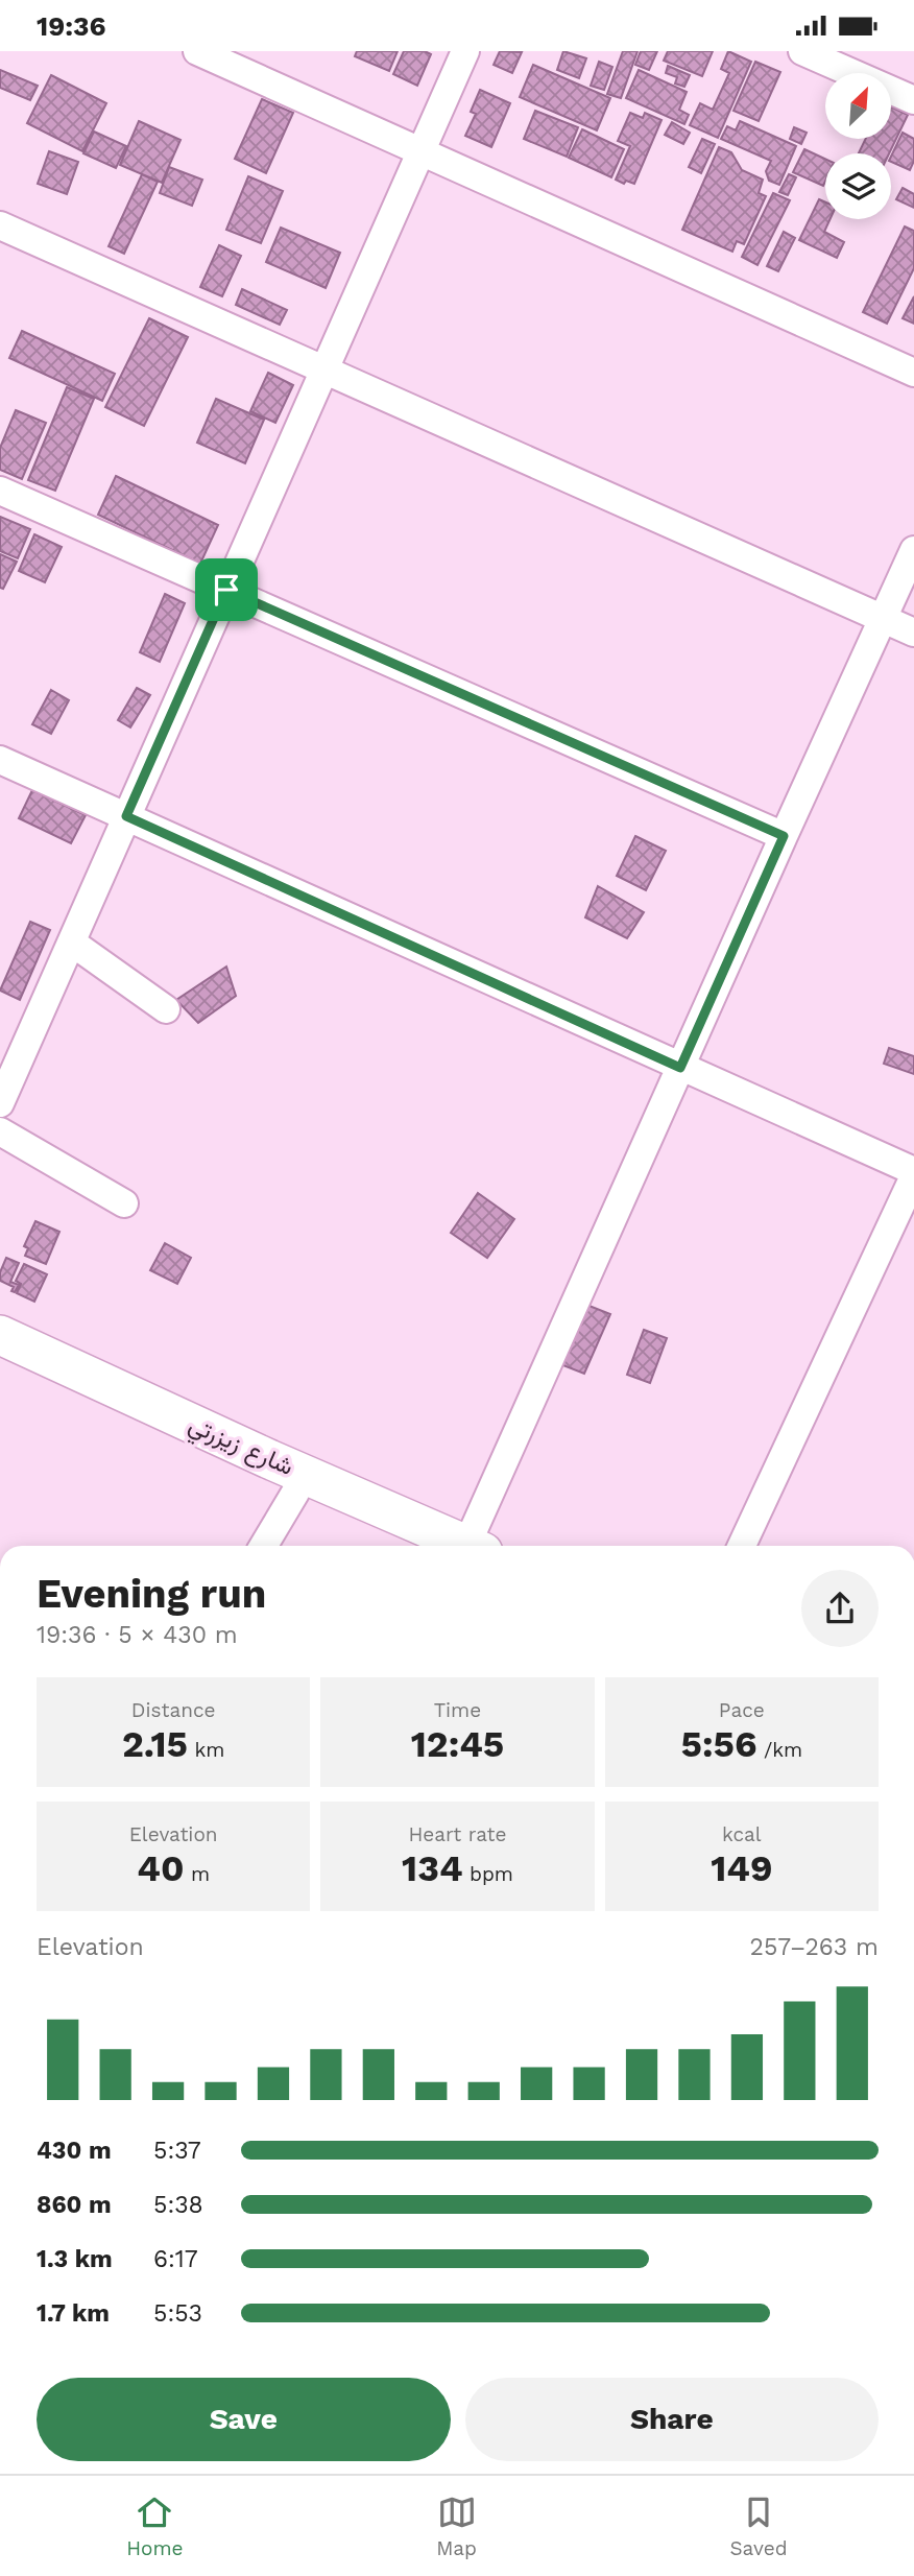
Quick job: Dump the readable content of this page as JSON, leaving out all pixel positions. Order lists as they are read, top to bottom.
{
  "streets": {
    "street": ["شارع زيزرتي"]
  },
  "north": "top right",
  "page": {
    "status": "19:36",
    "heading": ["Evening run", "19:36 · 5 × 430 m"],
    "stats": [
      ["Distance", "2.15 km"],
      ["Time", "12:45"],
      ["Pace", "5:56 /km"],
      ["Elevation", "40 m"],
      ["Heart rate", "134 bpm"],
      ["kcal", "149"]
    ],
    "chart": ["Elevation", "257–263 m"],
    "list": [
      {
        "name": "430 m",
        "note": "5:37"
      },
      {
        "name": "860 m",
        "note": "5:38"
      },
      {
        "name": "1.3 km",
        "note": "6:17"
      },
      {
        "name": "1.7 km",
        "note": "5:53"
      }
    ],
    "buttons": ["Save", "Share"],
    "tabs": ["Home", "Map", "Saved"]
  }
}
